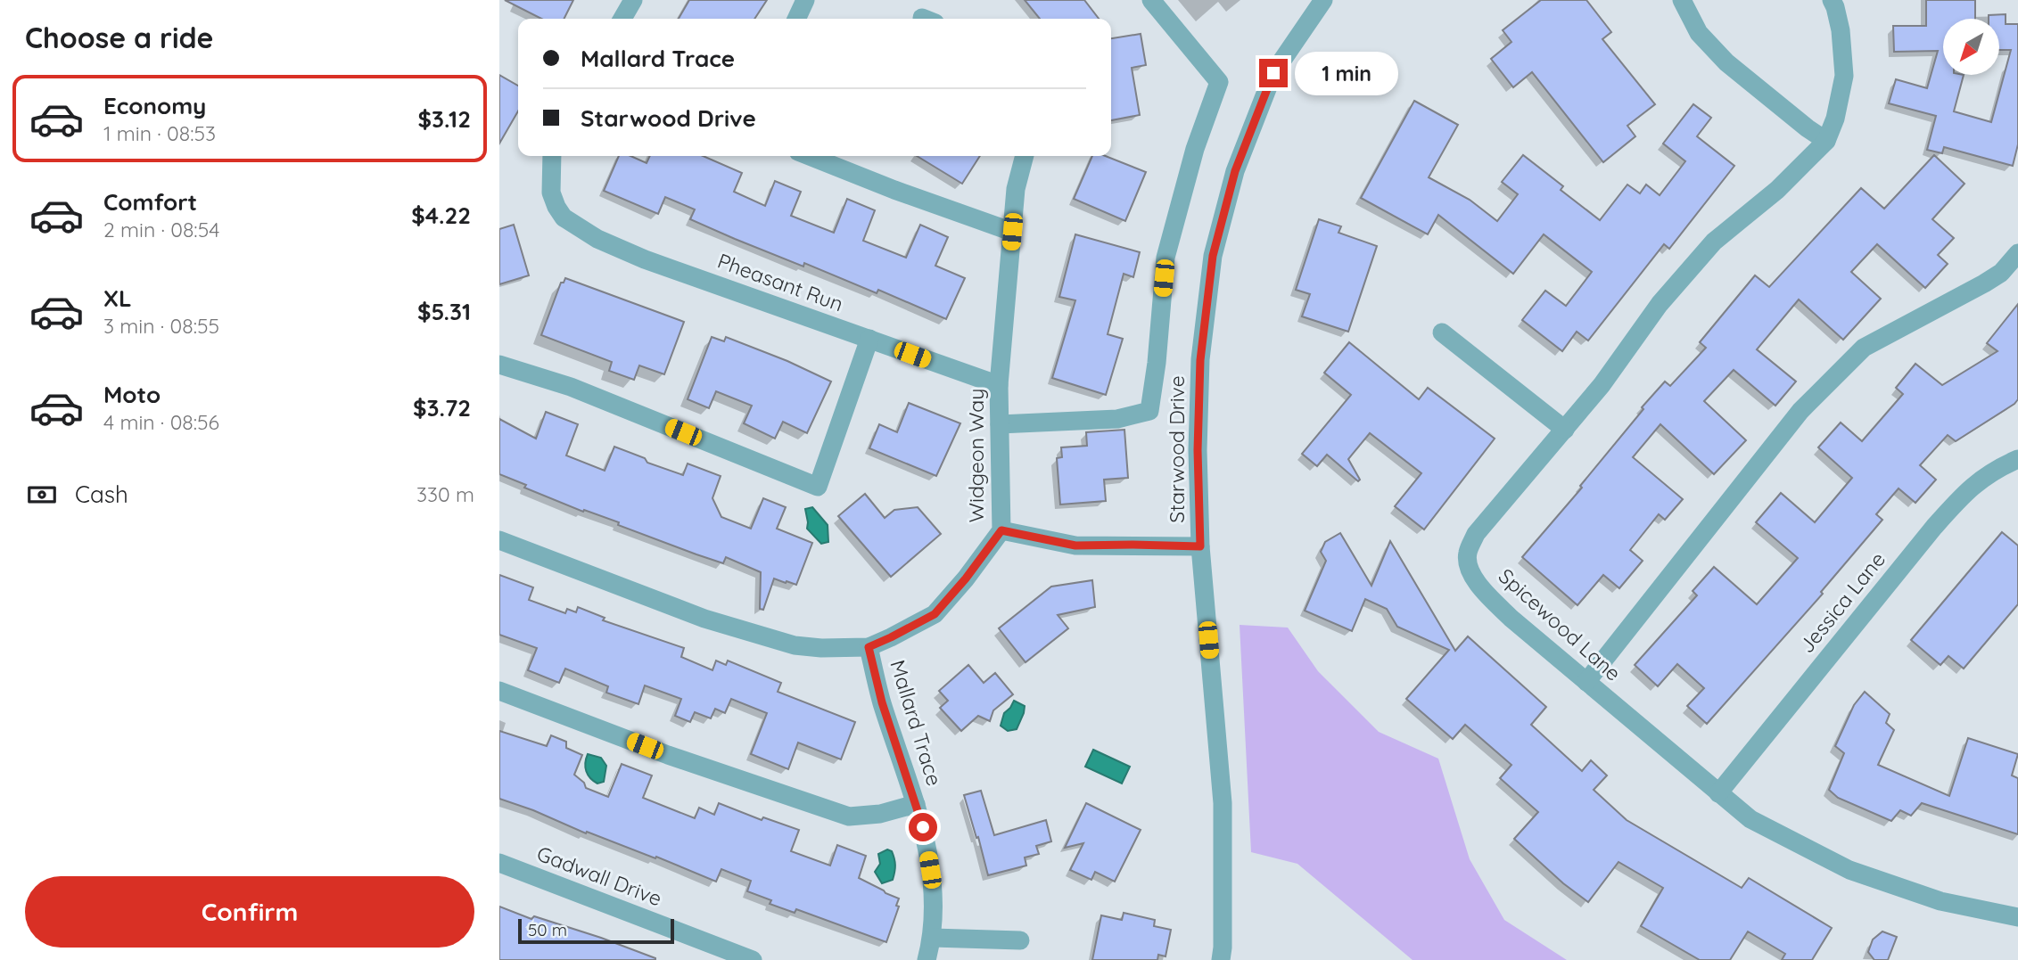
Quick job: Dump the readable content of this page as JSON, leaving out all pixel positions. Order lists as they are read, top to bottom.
{
  "streets": {
    "street": [
      "Pheasant Run",
      "Starwood Drive",
      "Widgeon Way",
      "Jessica Lane",
      "Spicewood Lane",
      "Mallard Trace",
      "Gadwall Drive"
    ]
  },
  "crossings": [
    ["Pheasant Run", "Widgeon Way"],
    ["Widgeon Way", "Mallard Trace"],
    ["Jessica Lane", "Spicewood Lane"]
  ],
  "scale_bar": "50 m",
  "north": "bottom left",
  "page": {
    "heading": "Choose a ride",
    "banner": ["Mallard Trace", "Starwood Drive"],
    "bubble": "1 min",
    "list": [
      {
        "name": "Economy",
        "note": "1 min · 08:53",
        "value": "$3.12"
      },
      {
        "name": "Comfort",
        "note": "2 min · 08:54",
        "value": "$4.22"
      },
      {
        "name": "XL",
        "note": "3 min · 08:55",
        "value": "$5.31"
      },
      {
        "name": "Moto",
        "note": "4 min · 08:56",
        "value": "$3.72"
      }
    ],
    "pay": ["Cash", "330 m"],
    "buttons": "Confirm",
    "scale": "50 m"
  }
}
